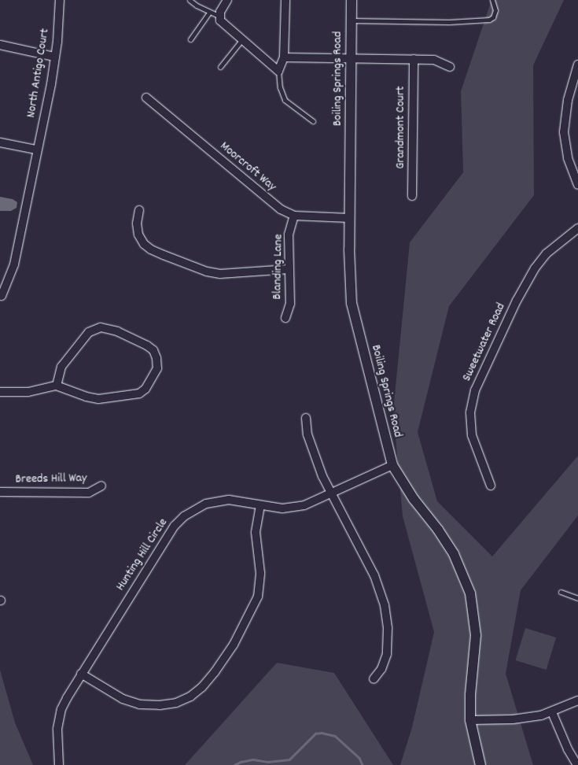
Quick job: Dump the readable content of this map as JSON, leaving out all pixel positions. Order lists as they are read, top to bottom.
{
  "streets": {
    "street": [
      "North Antigo Court",
      "Boiling Springs Road",
      "Grandmont Court",
      "Moorcroft Way",
      "Blanding Lane",
      "Sweetwater Road",
      "Breeds Hill Way",
      "Hunting Hill Circle"
    ]
  },
  "crossings": [
    ["Boiling Springs Road", "Moorcroft Way"],
    ["Boiling Springs Road", "Hunting Hill Circle"],
    ["Moorcroft Way", "Blanding Lane"]
  ]
}
